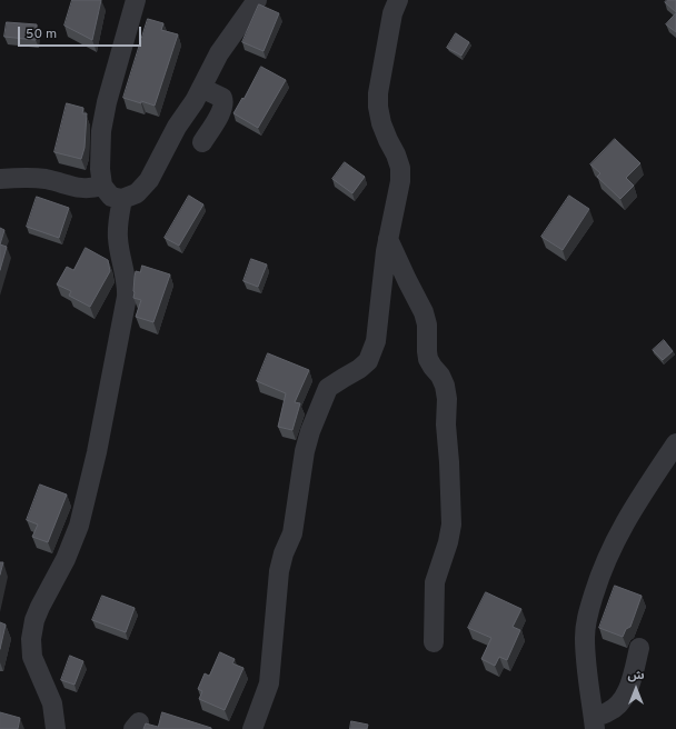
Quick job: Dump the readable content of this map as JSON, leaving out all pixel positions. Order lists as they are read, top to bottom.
{
  "scale_bar": "50 m",
  "north": "top"
}
